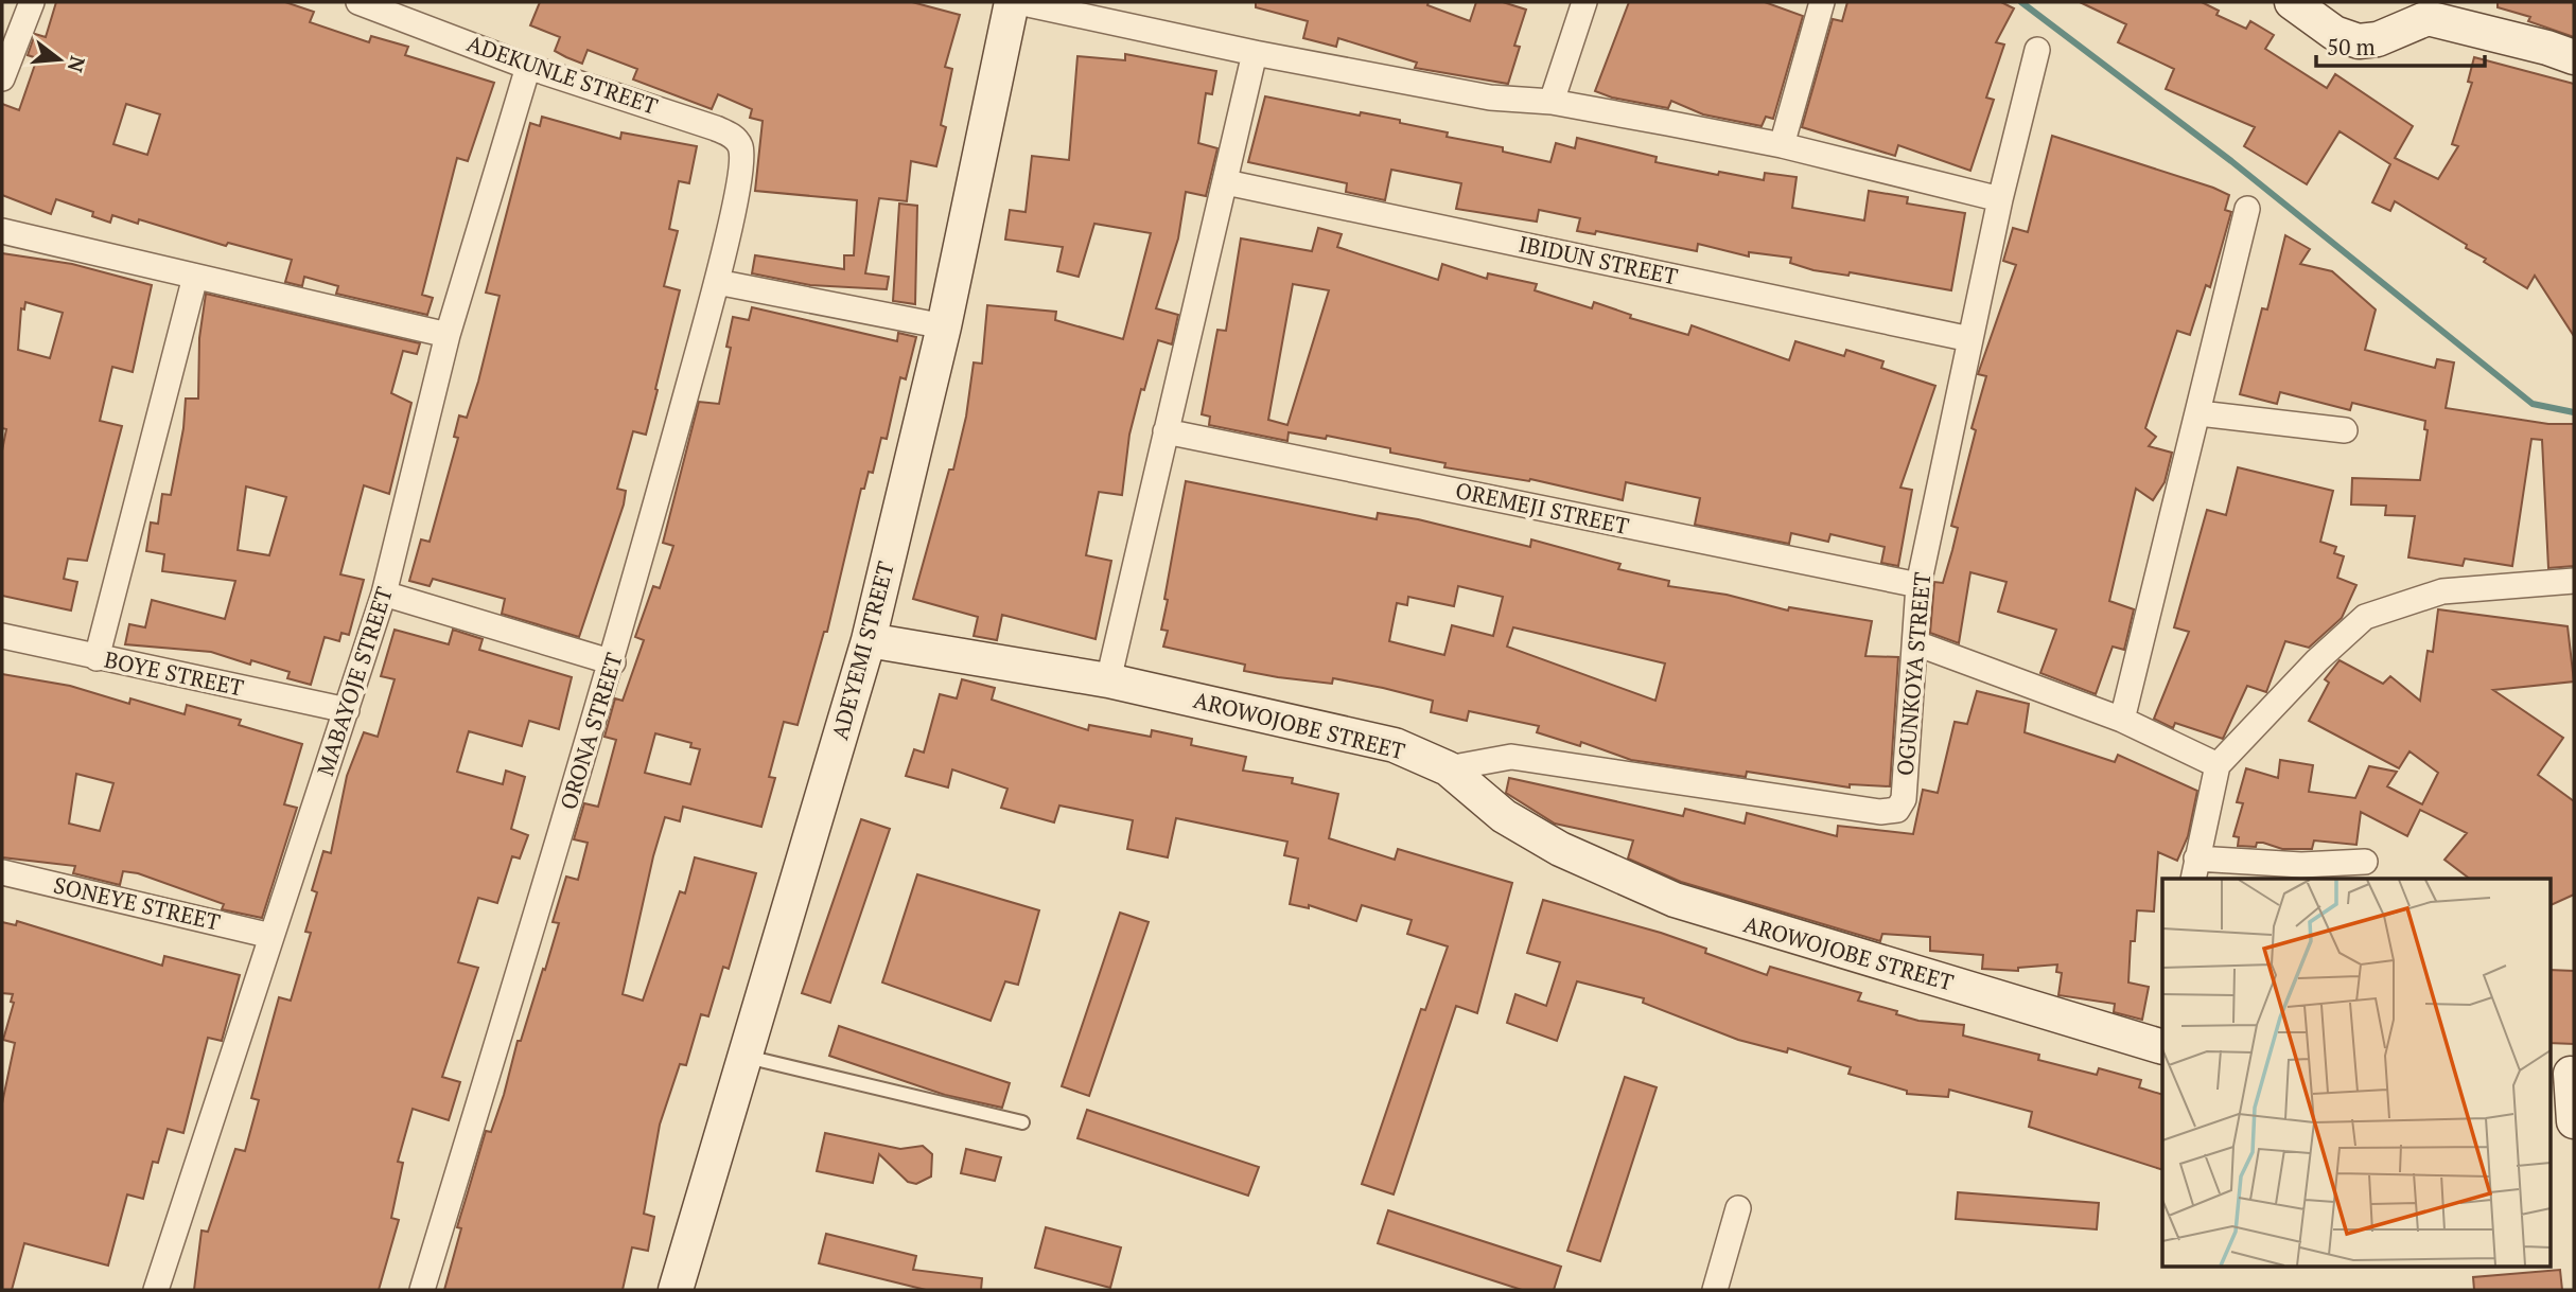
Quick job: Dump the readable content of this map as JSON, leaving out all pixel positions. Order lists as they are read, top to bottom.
{
  "streets": {
    "street": [
      "ADEKUNLE STREET",
      "IBIDUN STREET",
      "OREMEJI STREET",
      "ADEYEMI STREET",
      "BOYE STREET",
      "OGUNKOYA STREET",
      "MABAYOJE STREET",
      "AROWOJOBE STREET",
      "ORONA STREET",
      "SONEYE STREET"
    ]
  },
  "crossings": [
    ["ADEKUNLE STREET", "MABAYOJE STREET"],
    ["ADEKUNLE STREET", "ORONA STREET"],
    ["IBIDUN STREET", "OGUNKOYA STREET"],
    ["OREMEJI STREET", "OGUNKOYA STREET"],
    ["ADEYEMI STREET", "AROWOJOBE STREET"],
    ["BOYE STREET", "MABAYOJE STREET"],
    ["OGUNKOYA STREET", "AROWOJOBE STREET"],
    ["MABAYOJE STREET", "SONEYE STREET"]
  ],
  "scale_bar": "50 m",
  "north": "right"
}
